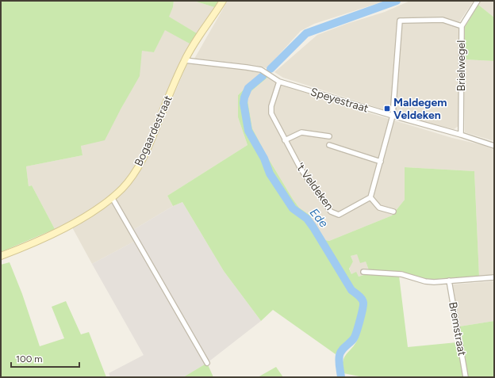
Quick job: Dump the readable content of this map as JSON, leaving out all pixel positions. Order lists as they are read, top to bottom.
{
  "streets": {
    "street": [
      "Brielwegel",
      "Speyestraat",
      "Bogaardestraat",
      "'t Veldeken",
      "Bremstraat"
    ]
  },
  "crossings": [
    ["Brielwegel", "Speyestraat"],
    ["Speyestraat", "Bogaardestraat"],
    ["Speyestraat", "'t Veldeken"]
  ],
  "water": ["Ede"],
  "places": {
    "transit": ["Maldegem Veldeken"]
  },
  "scale_bar": "100 m"
}
